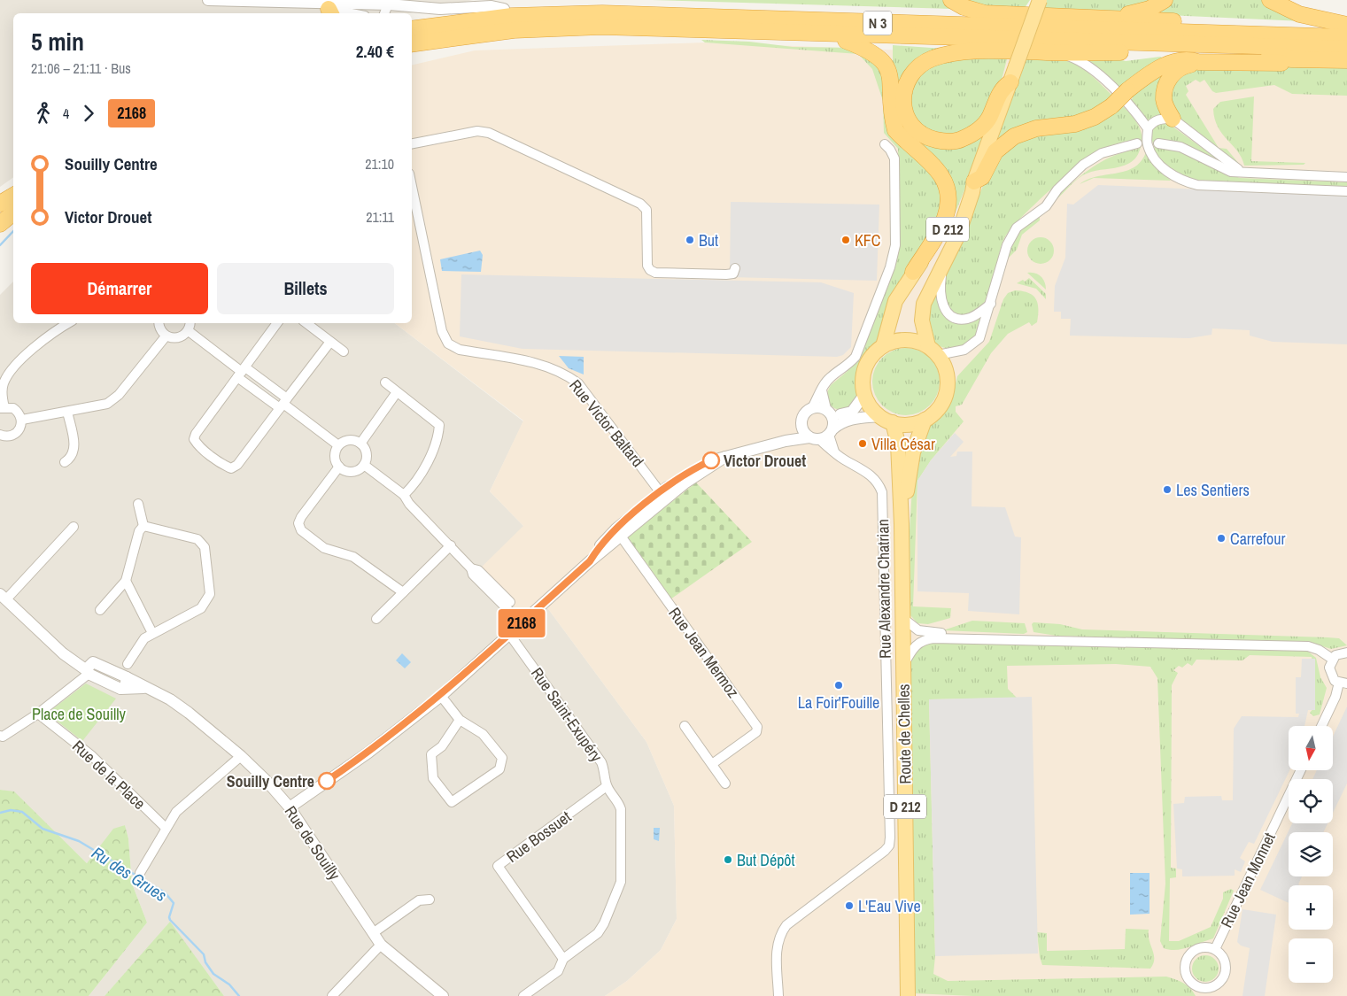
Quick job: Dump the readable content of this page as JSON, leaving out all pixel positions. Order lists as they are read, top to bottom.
{
  "streets": {
    "highway": ["N 3"],
    "main road": ["D 212", "Route de Chelles"],
    "street": [
      "Rue Victor Baltard",
      "Rue Alexandre Chatrian",
      "Rue Jean Mermoz",
      "Rue Saint-Exupéry",
      "Rue de la Place",
      "Rue Bossuet",
      "Rue de Souilly",
      "Rue Jean Monnet"
    ]
  },
  "crossings": [
    ["D 212", "Route de Chelles"],
    ["Rue Saint-Exupéry", "Rue Bossuet"]
  ],
  "water": ["Ru des Grues"],
  "parks": ["Place de Souilly"],
  "places": [
    "But",
    "KFC",
    "Villa César",
    "Victor Drouet",
    "Les Sentiers",
    "Carrefour",
    "La Foir'Fouille",
    "Souilly Centre",
    "But Dépôt",
    "L'Eau Vive"
  ],
  "lines": ["bus line 2168"],
  "north": "bottom",
  "page": {
    "on_map": "2168",
    "heading": ["5 min", "21:06 – 21:11 · Bus", "2.40 €"],
    "legs": ["4", "2168"],
    "list": [
      {
        "name": "Souilly Centre",
        "value": "21:10"
      },
      {
        "name": "Victor Drouet",
        "value": "21:11"
      }
    ],
    "buttons": ["Démarrer", "Billets"],
    "map_buttons": ["+", "−"]
  }
}
